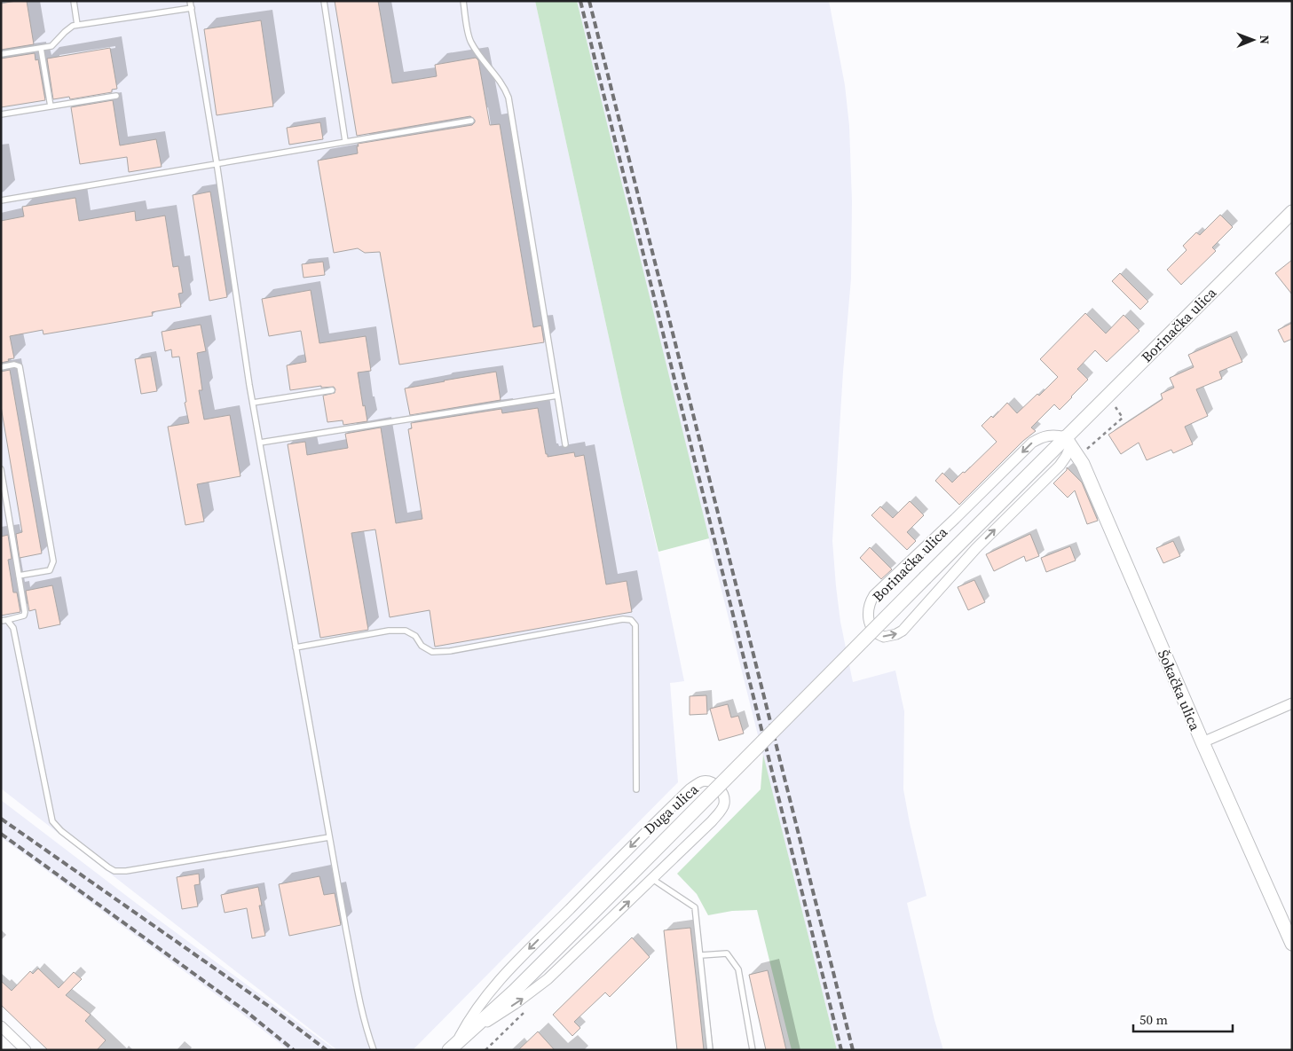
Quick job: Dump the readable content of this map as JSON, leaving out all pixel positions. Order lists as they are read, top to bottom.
{
  "streets": {
    "street": ["Borinačka ulica", "Šokačka ulica", "Duga ulica"]
  },
  "crossings": [
    ["Borinačka ulica", "Šokačka ulica"],
    ["Borinačka ulica", "Duga ulica"]
  ],
  "scale_bar": "50 m",
  "north": "right"
}
